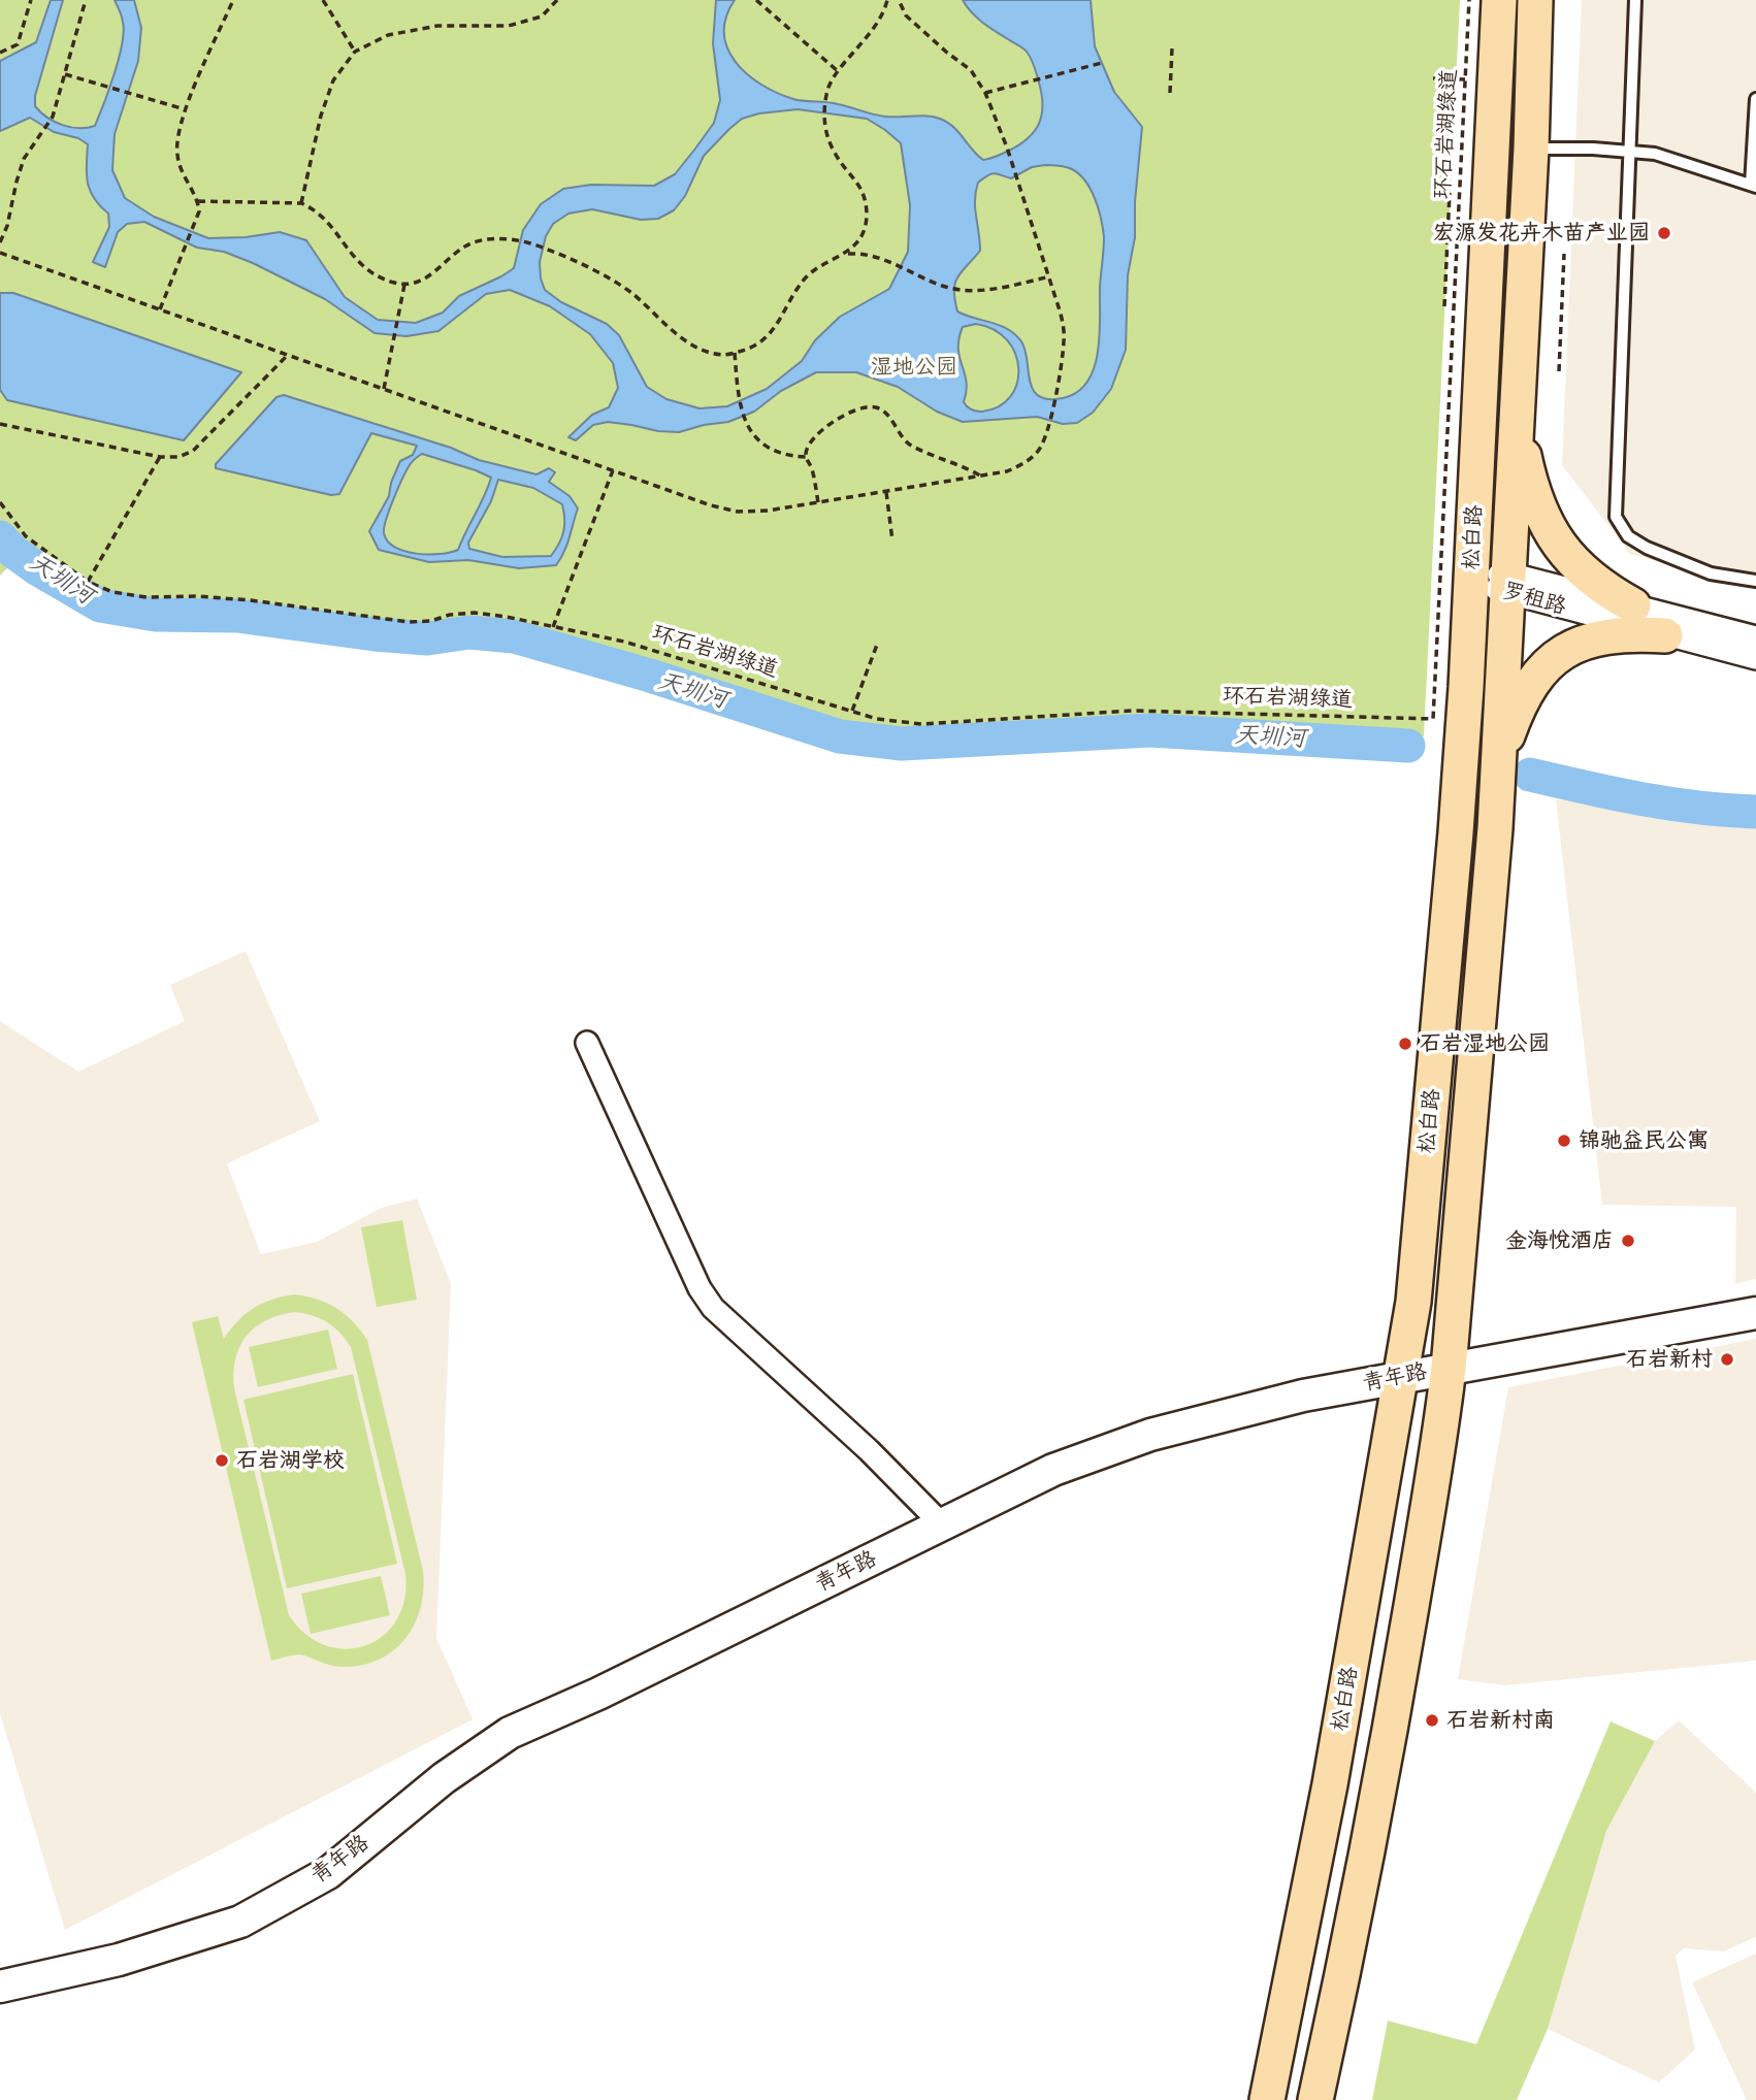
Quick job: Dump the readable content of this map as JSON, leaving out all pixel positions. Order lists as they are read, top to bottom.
{
  "streets": {
    "main road": ["松白路"],
    "street": ["罗租路", "青年路"],
    "path": ["环石岩湖绿道"]
  },
  "crossings": [
    ["松白路", "罗租路"],
    ["松白路", "青年路"]
  ],
  "water": ["天圳河"],
  "parks": ["湿地公园"],
  "places": [
    "宏源发花卉木苗产业园",
    "石岩湿地公园",
    "锦驰益民公寓",
    "金海悦酒店",
    "石岩新村",
    "石岩湖学校",
    "石岩新村南"
  ]
}
